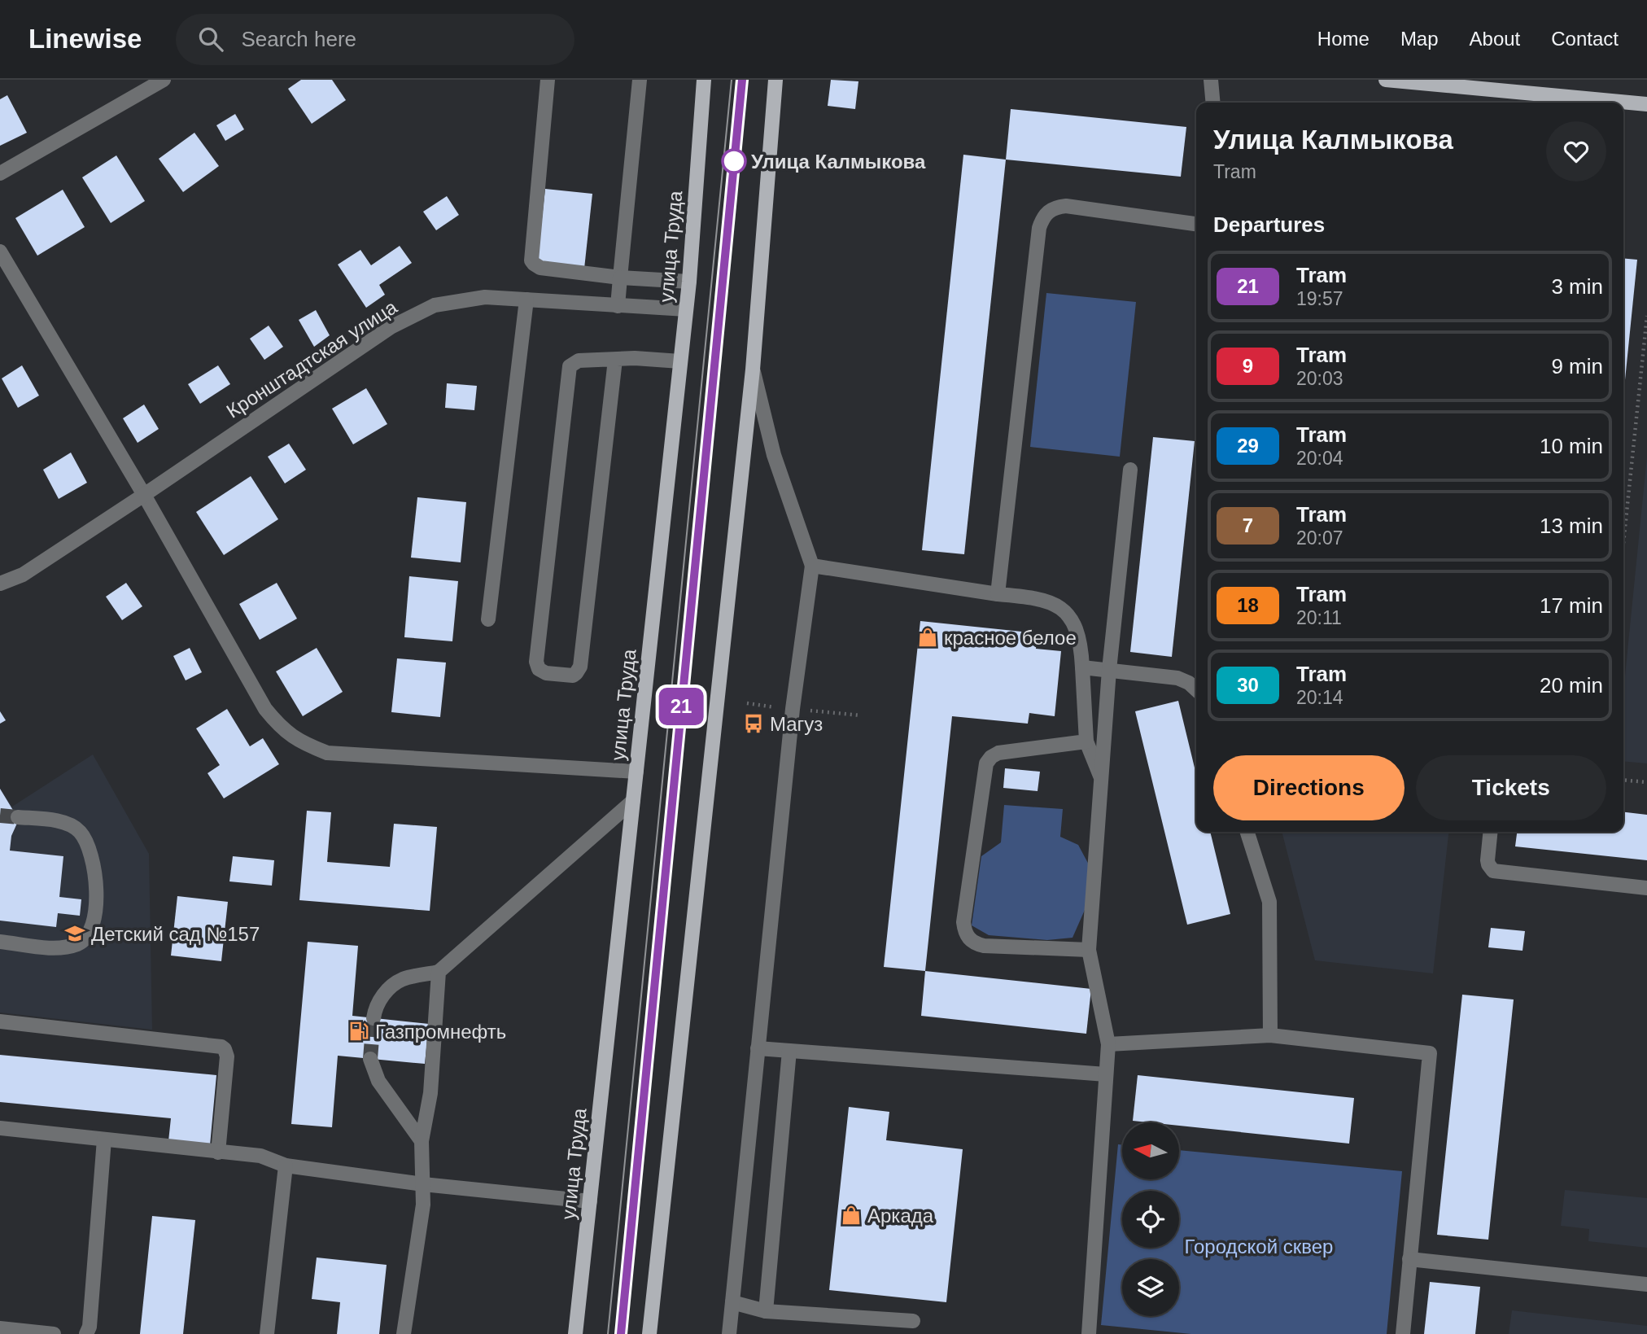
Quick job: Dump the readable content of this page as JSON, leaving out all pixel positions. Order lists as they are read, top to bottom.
{
  "streets": {
    "main road": ["улица Труда"],
    "street": ["Кронштадтская улица"]
  },
  "crossings": [
    ["улица Труда", "Кронштадтская улица"]
  ],
  "parks": ["Городской сквер"],
  "places": {
    "other": ["Улица Калмыкова"],
    "shop": ["красное белое", "Аркада"],
    "bus stop": ["Магуз"],
    "school or university": ["Детский сад №157"],
    "fuel station": ["Газпромнефть"]
  },
  "lines": ["tram line 21"],
  "north": "left",
  "page": {
    "header": "Linewise",
    "search": "Search here",
    "nav": [
      "Home",
      "Map",
      "About",
      "Contact"
    ],
    "on_map": "21",
    "heading": [
      ["Улица Калмыкова", "Tram"],
      "Departures"
    ],
    "list": [
      {
        "mark": "21",
        "name": "Tram",
        "note": "19:57",
        "value": "3 min"
      },
      {
        "mark": "9",
        "name": "Tram",
        "note": "20:03",
        "value": "9 min"
      },
      {
        "mark": "29",
        "name": "Tram",
        "note": "20:04",
        "value": "10 min"
      },
      {
        "mark": "7",
        "name": "Tram",
        "note": "20:07",
        "value": "13 min"
      },
      {
        "mark": "18",
        "name": "Tram",
        "note": "20:11",
        "value": "17 min"
      },
      {
        "mark": "30",
        "name": "Tram",
        "note": "20:14",
        "value": "20 min"
      }
    ],
    "buttons": ["Directions", "Tickets"]
  }
}
